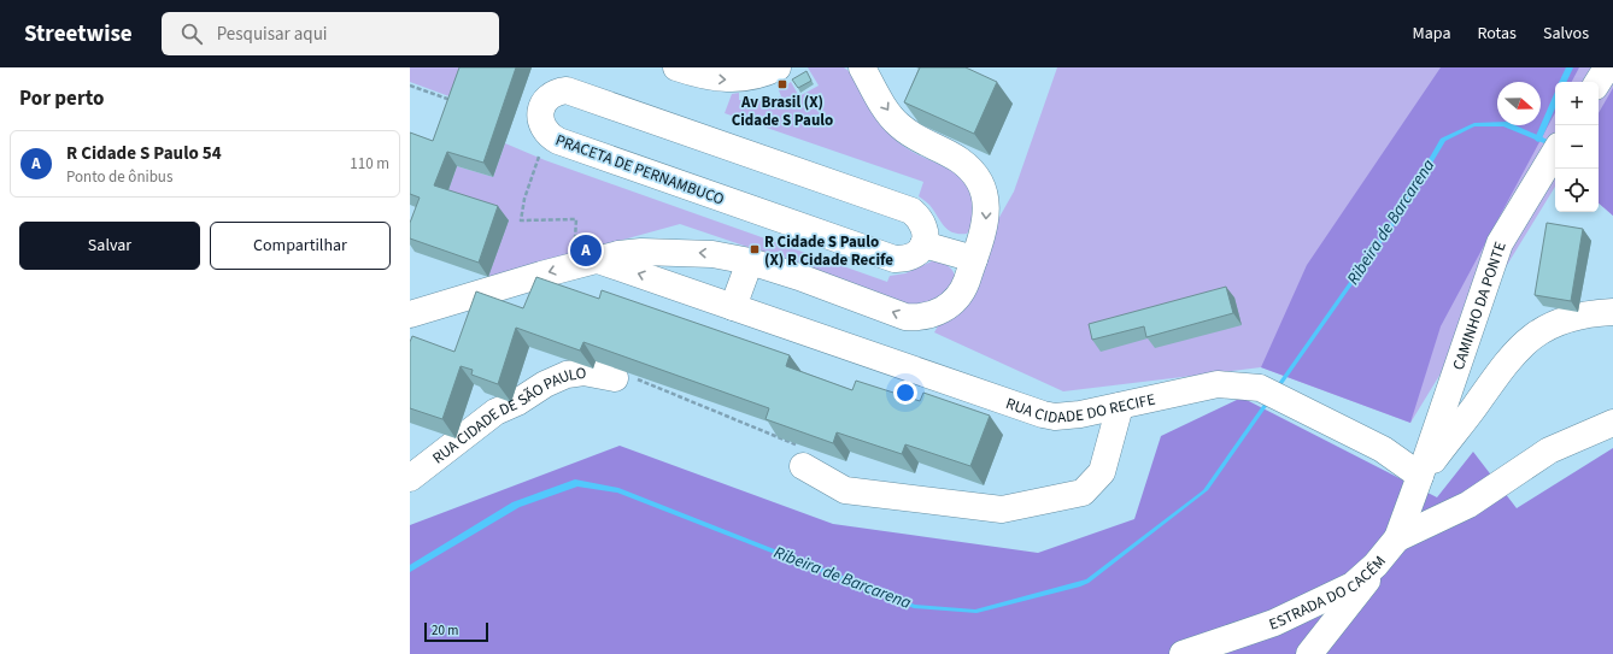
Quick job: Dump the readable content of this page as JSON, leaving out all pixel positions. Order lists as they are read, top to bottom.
{
  "streets": {
    "street": [
      "PRACETA DE PERNAMBUCO",
      "CAMINHO DA PONTE",
      "RUA CIDADE DO RECIFE",
      "RUA CIDADE DE SÃO PAULO",
      "ESTRADA DO CACÉM"
    ]
  },
  "crossings": [
    ["CAMINHO DA PONTE", "RUA CIDADE DO RECIFE"],
    ["CAMINHO DA PONTE", "ESTRADA DO CACÉM"],
    ["RUA CIDADE DO RECIFE", "ESTRADA DO CACÉM"]
  ],
  "water": ["Ribeira de Barcarena"],
  "places": {
    "transit": ["Av Brasil (X) Cidade S Paulo", "R Cidade S Paulo (X) R Cidade Recife"]
  },
  "scale_bar": "20 m",
  "north": "right",
  "page": {
    "header": "Streetwise",
    "search": "Pesquisar aqui",
    "nav": ["Mapa", "Rotas", "Salvos"],
    "heading": "Por perto",
    "map_buttons": ["+", "−"],
    "list": [
      {
        "mark": "A",
        "name": "R Cidade S Paulo 54",
        "note": "Ponto de ônibus",
        "value": "110 m"
      }
    ],
    "buttons": ["Salvar", "Compartilhar"],
    "pins": "A",
    "scale": "20 m"
  }
}
